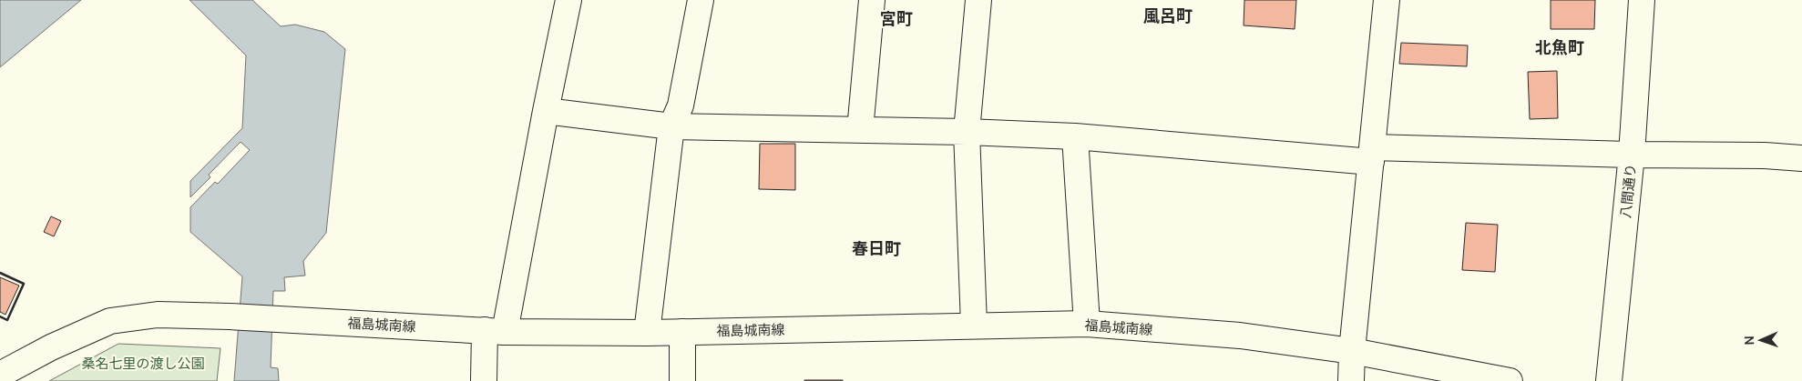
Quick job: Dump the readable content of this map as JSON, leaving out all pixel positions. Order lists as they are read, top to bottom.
{
  "streets": {
    "street": ["八間通り", "福島城南線"]
  },
  "districts": [
    "風呂町",
    "宮町",
    "北魚町",
    "春日町"
  ],
  "parks": ["桑名七里の渡し公園"],
  "north": "left"
}
